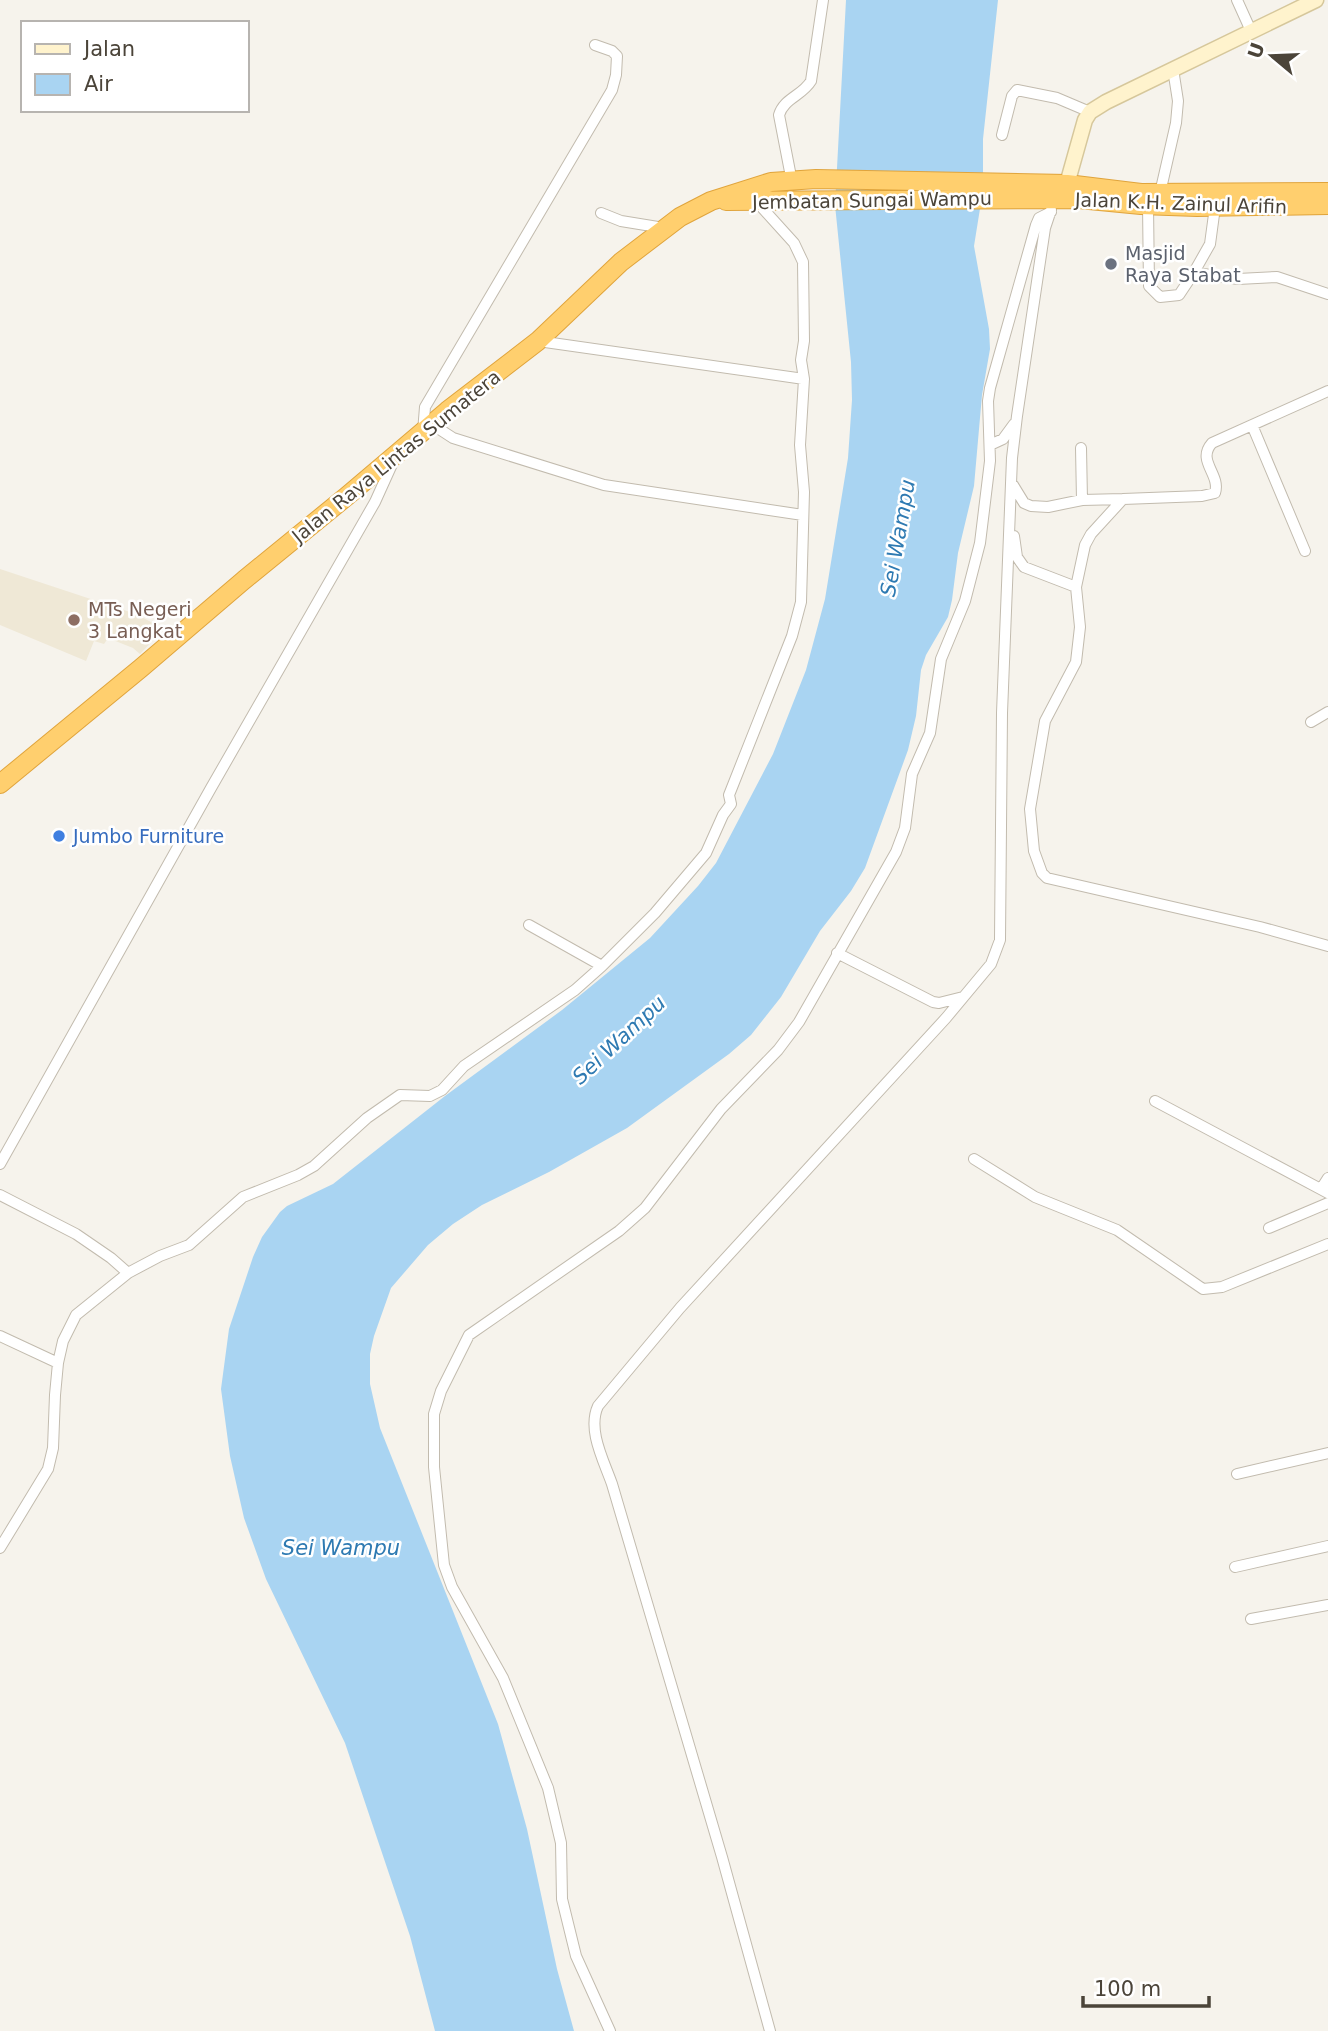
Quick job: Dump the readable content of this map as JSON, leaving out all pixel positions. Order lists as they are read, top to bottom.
{
  "streets": {
    "highway": ["Jembatan Sungai Wampu", "Jalan K.H. Zainul Arifin", "Jalan Raya Lintas Sumatera"]
  },
  "crossings": [
    ["Jembatan Sungai Wampu", "Jalan K.H. Zainul Arifin"],
    ["Jembatan Sungai Wampu", "Jalan Raya Lintas Sumatera"]
  ],
  "water": ["Sei Wampu"],
  "places": ["Masjid Raya Stabat", "MTs Negeri 3 Langkat", "Jumbo Furniture"],
  "legend": ["Jalan", "Air"],
  "scale_bar": "100 m",
  "north": "left"
}
